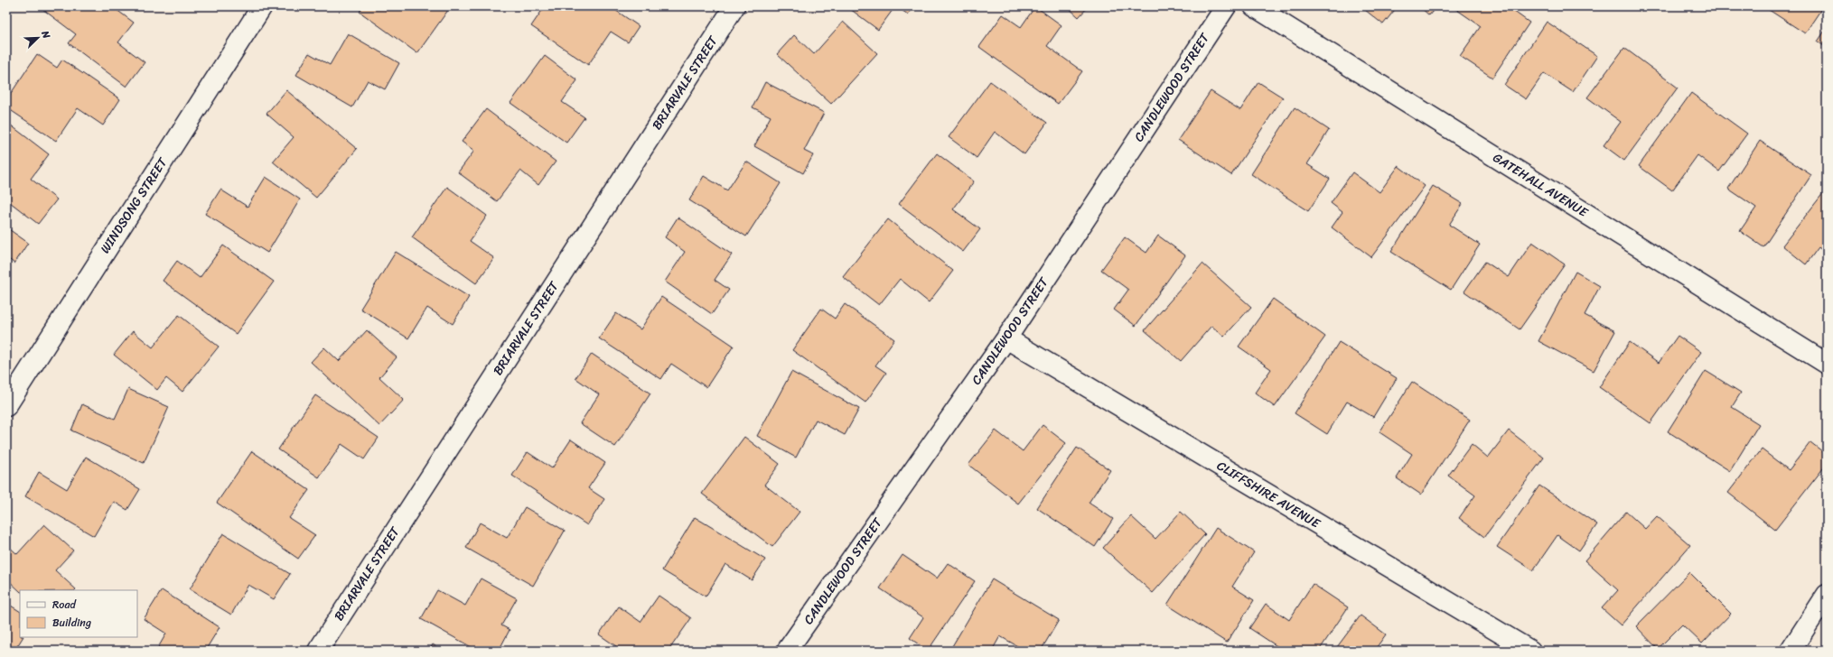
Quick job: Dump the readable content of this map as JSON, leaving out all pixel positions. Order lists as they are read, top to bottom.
{
  "streets": {
    "street": [
      "BRIARVALE STREET",
      "CANDLEWOOD STREET",
      "GATEHALL AVENUE",
      "WINDSONG STREET",
      "CLIFFSHIRE AVENUE"
    ]
  },
  "crossings": [
    ["CANDLEWOOD STREET", "CLIFFSHIRE AVENUE"]
  ],
  "legend": ["Road", "Building"],
  "north": "top right"
}
